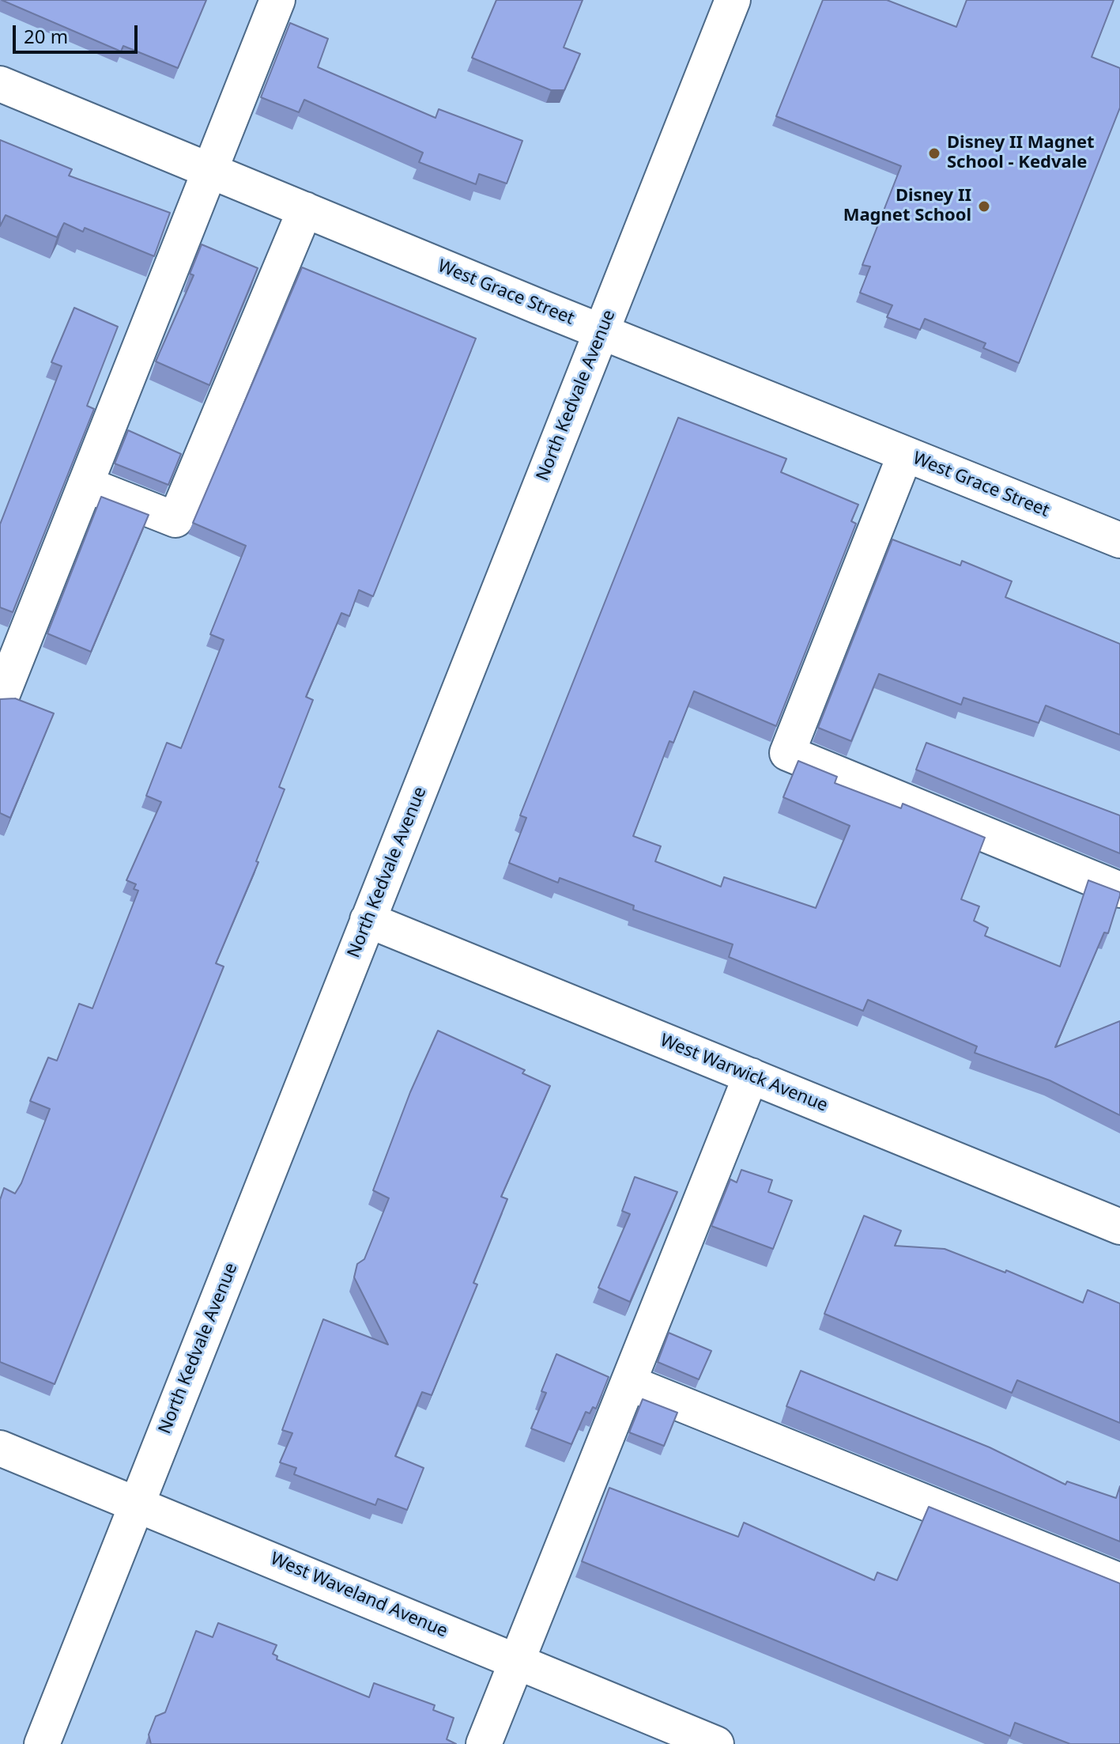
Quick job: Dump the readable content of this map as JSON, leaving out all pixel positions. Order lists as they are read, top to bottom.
{
  "streets": {
    "street": [
      "West Grace Street",
      "North Kedvale Avenue",
      "West Warwick Avenue",
      "West Waveland Avenue"
    ]
  },
  "crossings": [
    ["West Grace Street", "North Kedvale Avenue"],
    ["North Kedvale Avenue", "West Warwick Avenue"],
    ["North Kedvale Avenue", "West Waveland Avenue"]
  ],
  "places": ["Disney II Magnet School - Kedvale", "Disney II Magnet School"],
  "scale_bar": "20 m"
}
